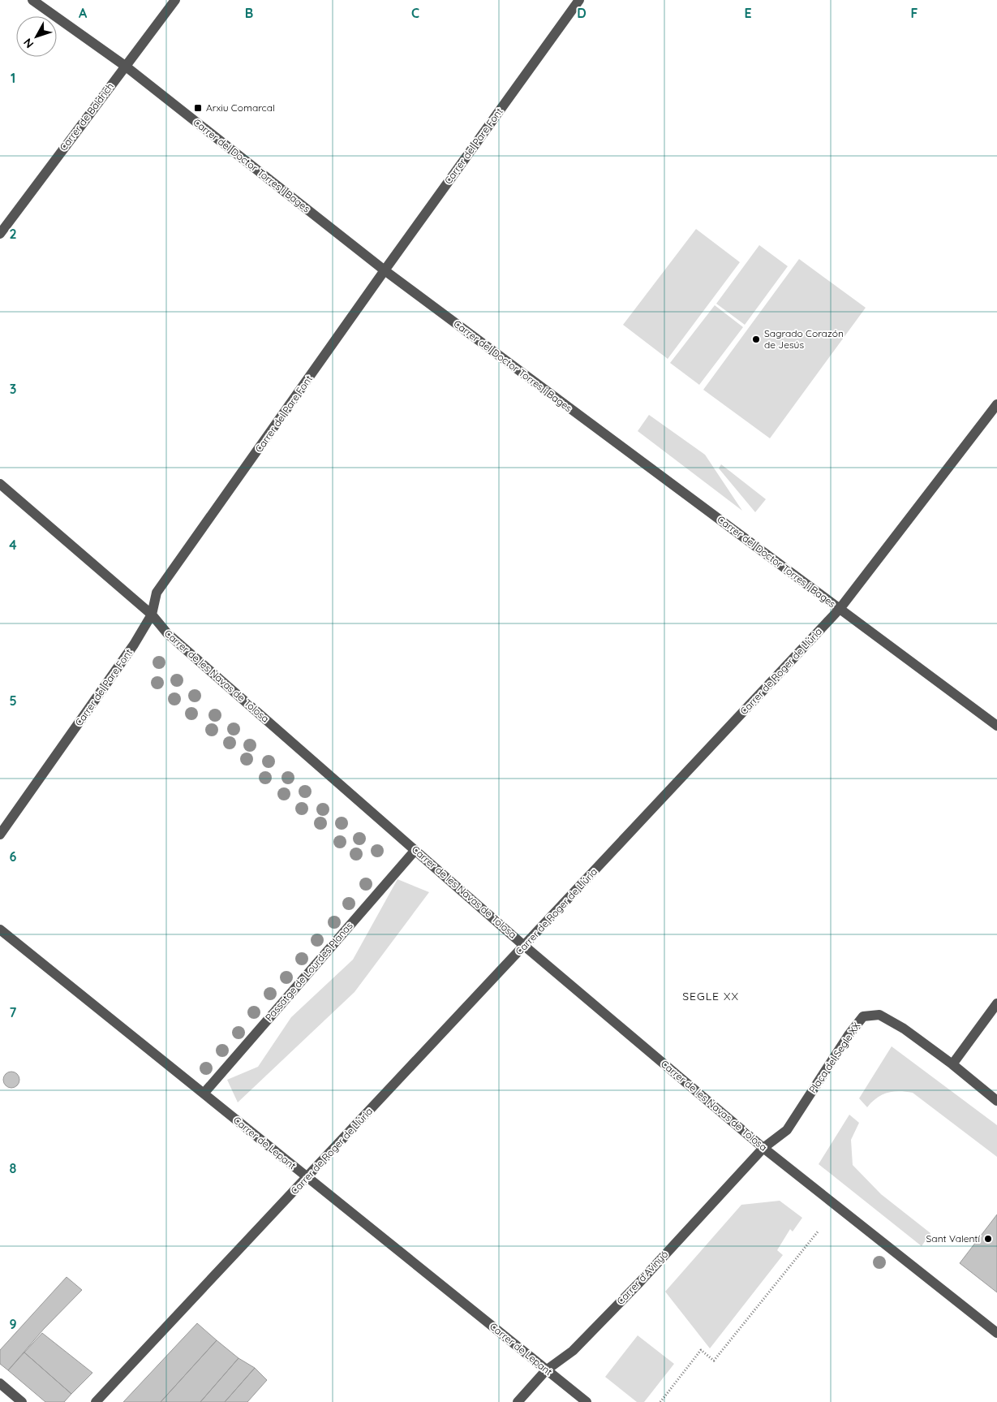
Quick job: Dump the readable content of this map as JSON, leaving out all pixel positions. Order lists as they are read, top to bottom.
{
  "streets": {
    "street": [
      "Carrer de Baldrich",
      "Carrer del Pare Font",
      "Carrer del Doctor Torres i Bages",
      "Carrer de Roger de Llúria",
      "Carrer de les Navas de Tolosa",
      "Passatge de Lourdes Planas",
      "Plaça del Segle XX",
      "Carrer de Lepant",
      "Carrer d'Avinyó"
    ]
  },
  "crossings": [
    ["Carrer de Baldrich", "Carrer del Doctor Torres i Bages"],
    ["Carrer del Pare Font", "Carrer del Doctor Torres i Bages"],
    ["Carrer del Pare Font", "Carrer de les Navas de Tolosa"],
    ["Carrer del Doctor Torres i Bages", "Carrer de Roger de Llúria"],
    ["Carrer de Roger de Llúria", "Carrer de les Navas de Tolosa"],
    ["Carrer de Roger de Llúria", "Carrer de Lepant"],
    ["Carrer de les Navas de Tolosa", "Passatge de Lourdes Planas"],
    ["Carrer de les Navas de Tolosa", "Plaça del Segle XX"],
    ["Carrer de les Navas de Tolosa", "Carrer d'Avinyó"],
    ["Passatge de Lourdes Planas", "Carrer de Lepant"],
    ["Plaça del Segle XX", "Carrer d'Avinyó"],
    ["Carrer de Lepant", "Carrer d'Avinyó"]
  ],
  "districts": ["SEGLE XX"],
  "places": {
    "transit": ["Arxiu Comarcal"],
    "other": ["Sagrado Corazón de Jesús", "Sant Valentí"]
  },
  "north": "bottom left",
  "grid": {
    "columns": [
      "A",
      "B",
      "C",
      "D",
      "E",
      "F"
    ],
    "rows": [
      "1",
      "2",
      "3",
      "4",
      "5",
      "6",
      "7",
      "8",
      "9"
    ]
  }
}
